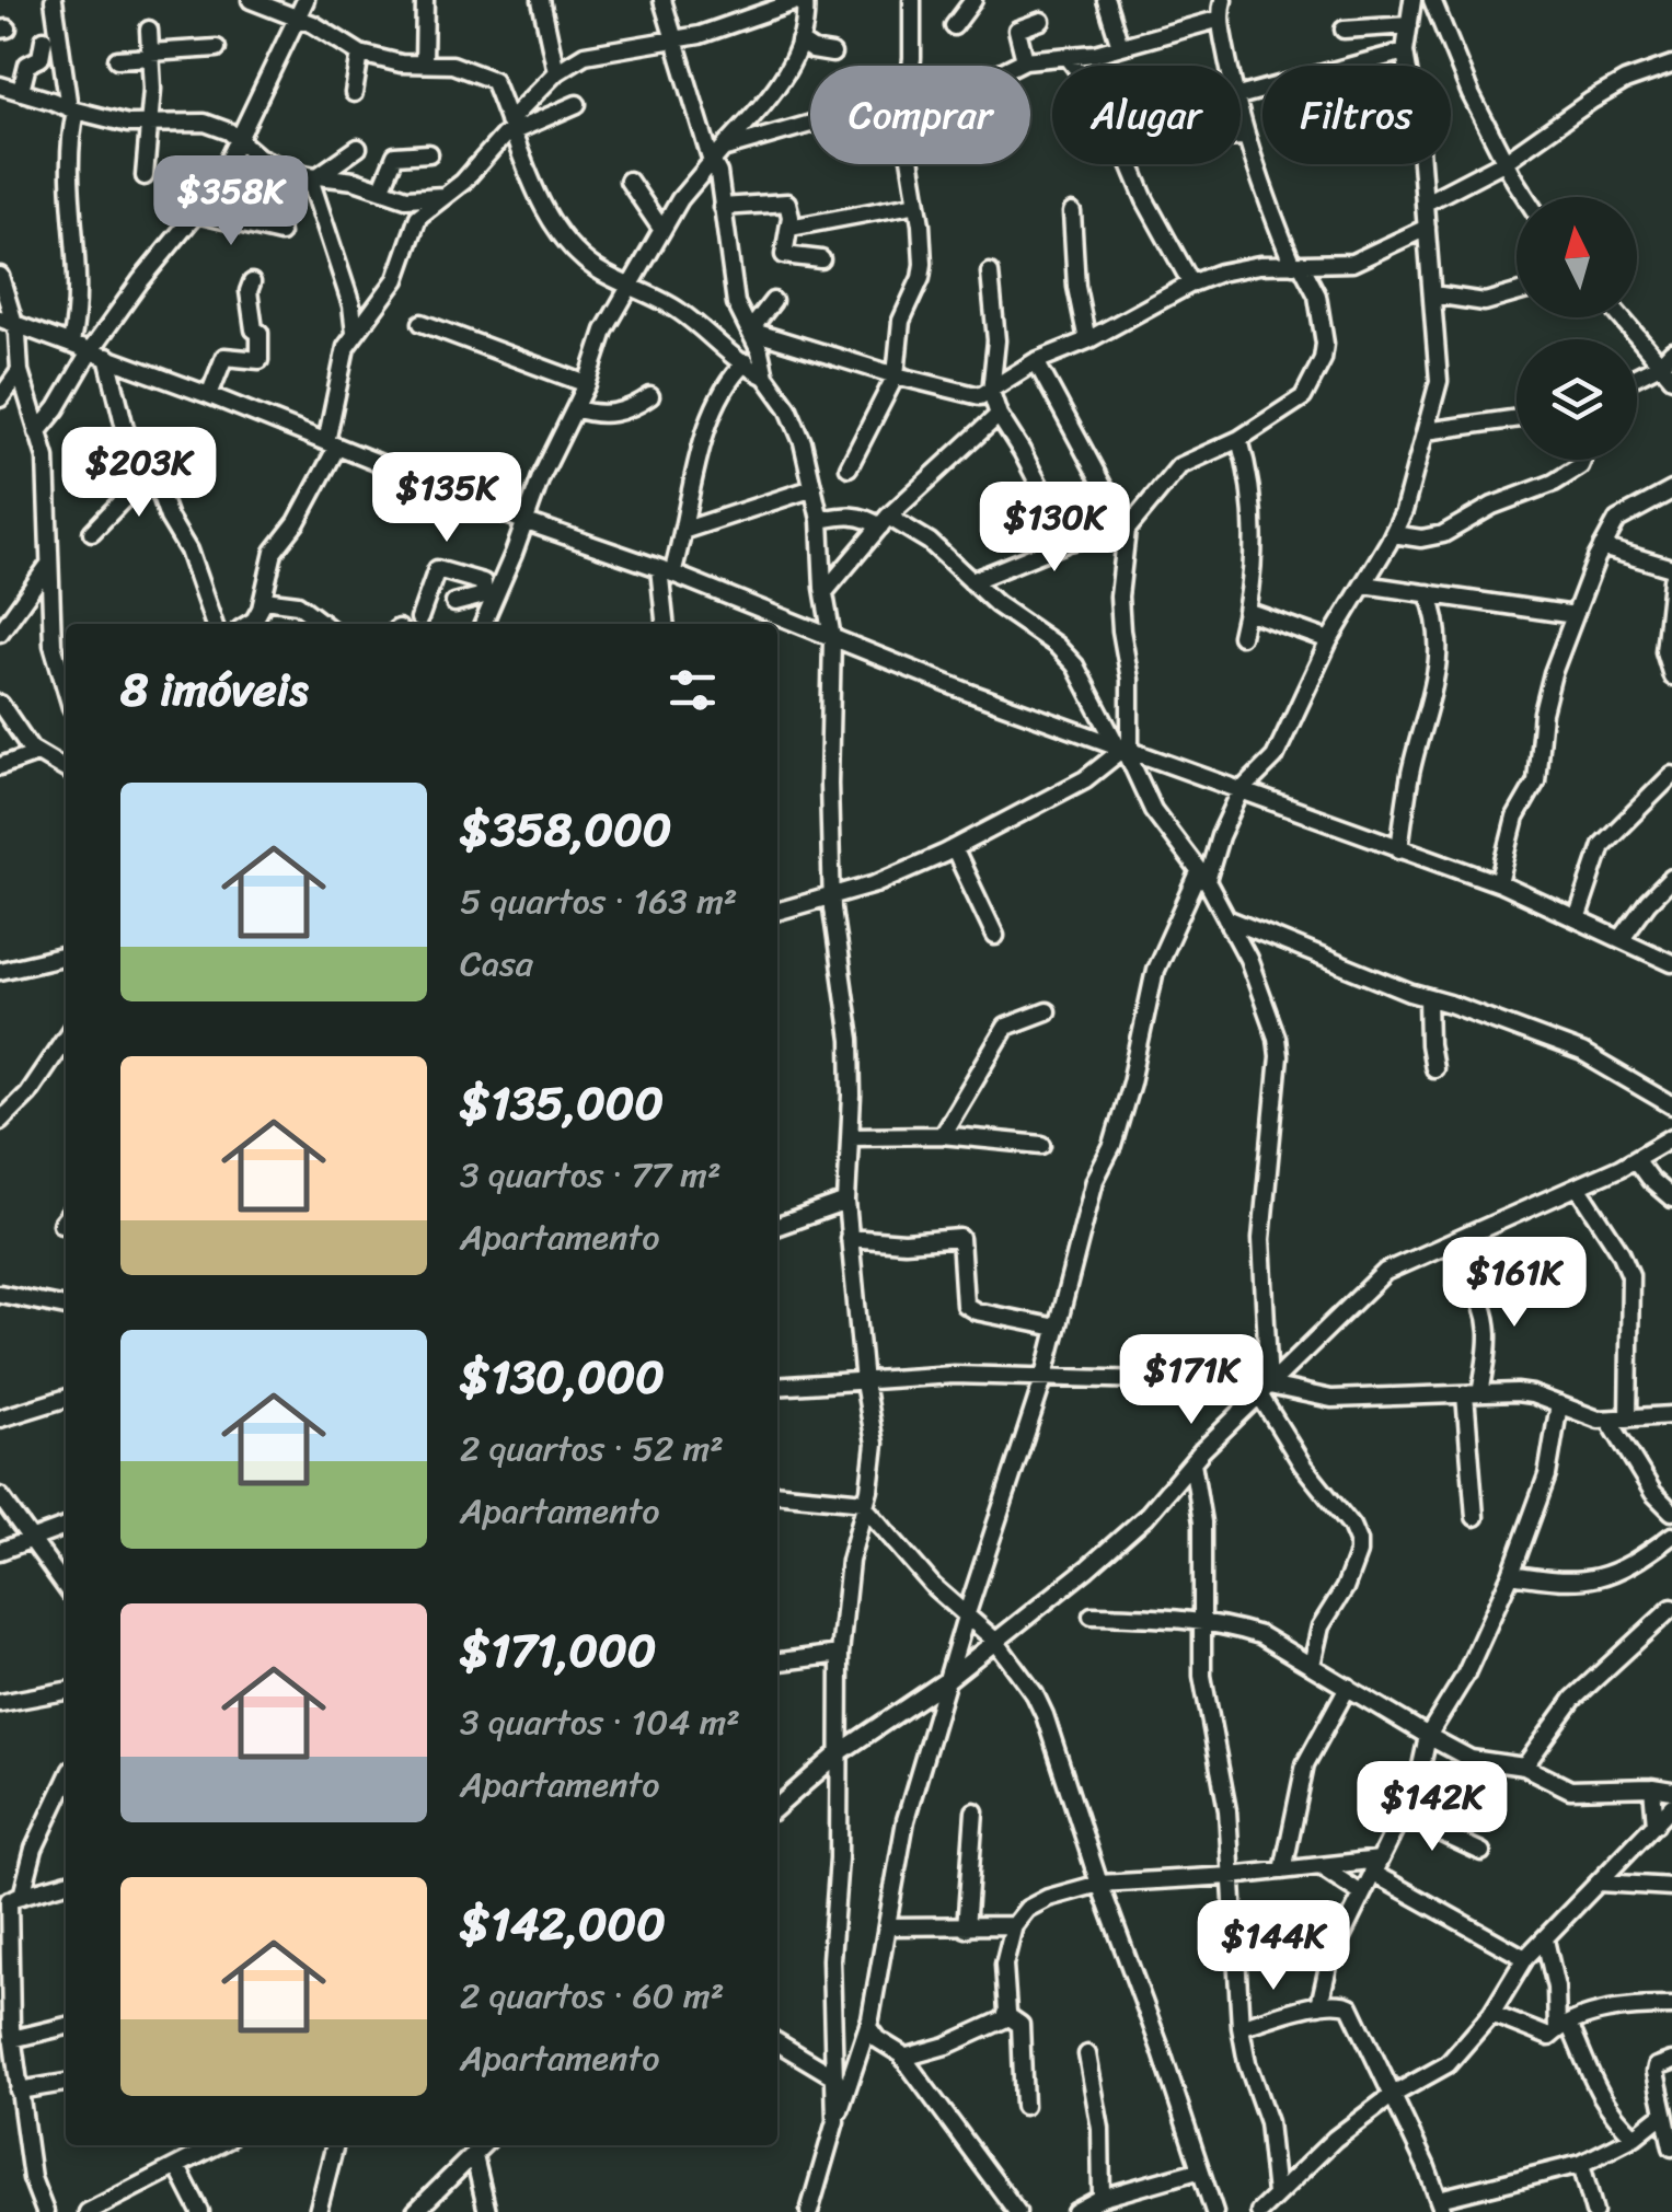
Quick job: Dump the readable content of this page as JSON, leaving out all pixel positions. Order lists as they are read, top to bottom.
{
  "north": "top",
  "page": {
    "chip": ["Comprar", "Alugar", "Filtros"],
    "price": [
      "$358K",
      "$203K",
      "$135K",
      "$130K",
      "$161K",
      "$171K",
      "$142K",
      "$144K"
    ],
    "heading": "8 imóveis",
    "list": [
      {
        "name": "$358,000",
        "note": "5 quartos · 163 m² · Casa"
      },
      {
        "name": "$135,000",
        "note": "3 quartos · 77 m² · Apartamento"
      },
      {
        "name": "$130,000",
        "note": "2 quartos · 52 m² · Apartamento"
      },
      {
        "name": "$171,000",
        "note": "3 quartos · 104 m² · Apartamento"
      },
      {
        "name": "$142,000",
        "note": "2 quartos · 60 m² · Apartamento"
      }
    ]
  }
}
